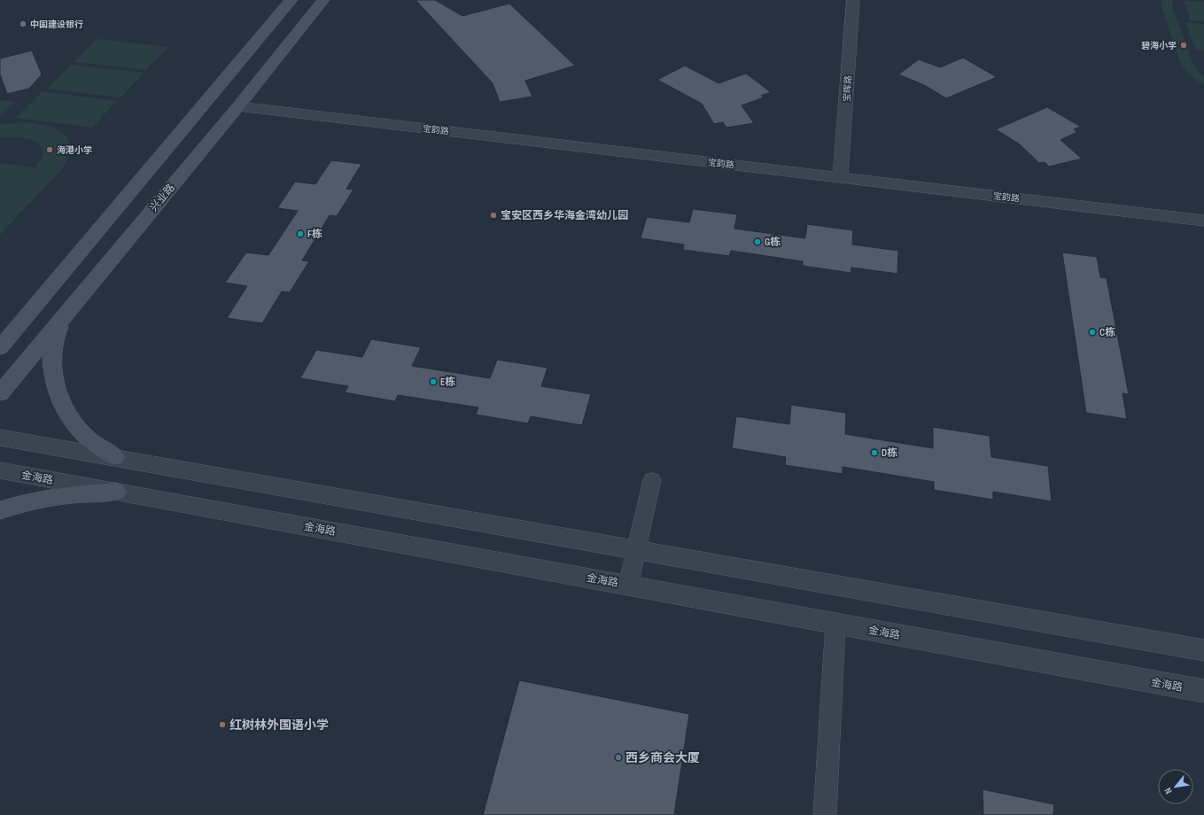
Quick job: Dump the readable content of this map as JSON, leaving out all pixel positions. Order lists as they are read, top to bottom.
{
  "streets": {
    "main road": ["兴业路"],
    "street": ["宝晖路", "宝韵路", "金海路"]
  },
  "crossings": [
    ["宝晖路", "宝韵路"],
    ["宝韵路", "兴业路"]
  ],
  "places": [
    "中国建设银行",
    "碧海小学",
    "海港小学",
    "宝安区西乡华海金湾幼儿园",
    "F栋",
    "G栋",
    "C栋",
    "E栋",
    "D栋",
    "红树林外国语小学",
    "西乡商会大厦"
  ],
  "north": "bottom left"
}
